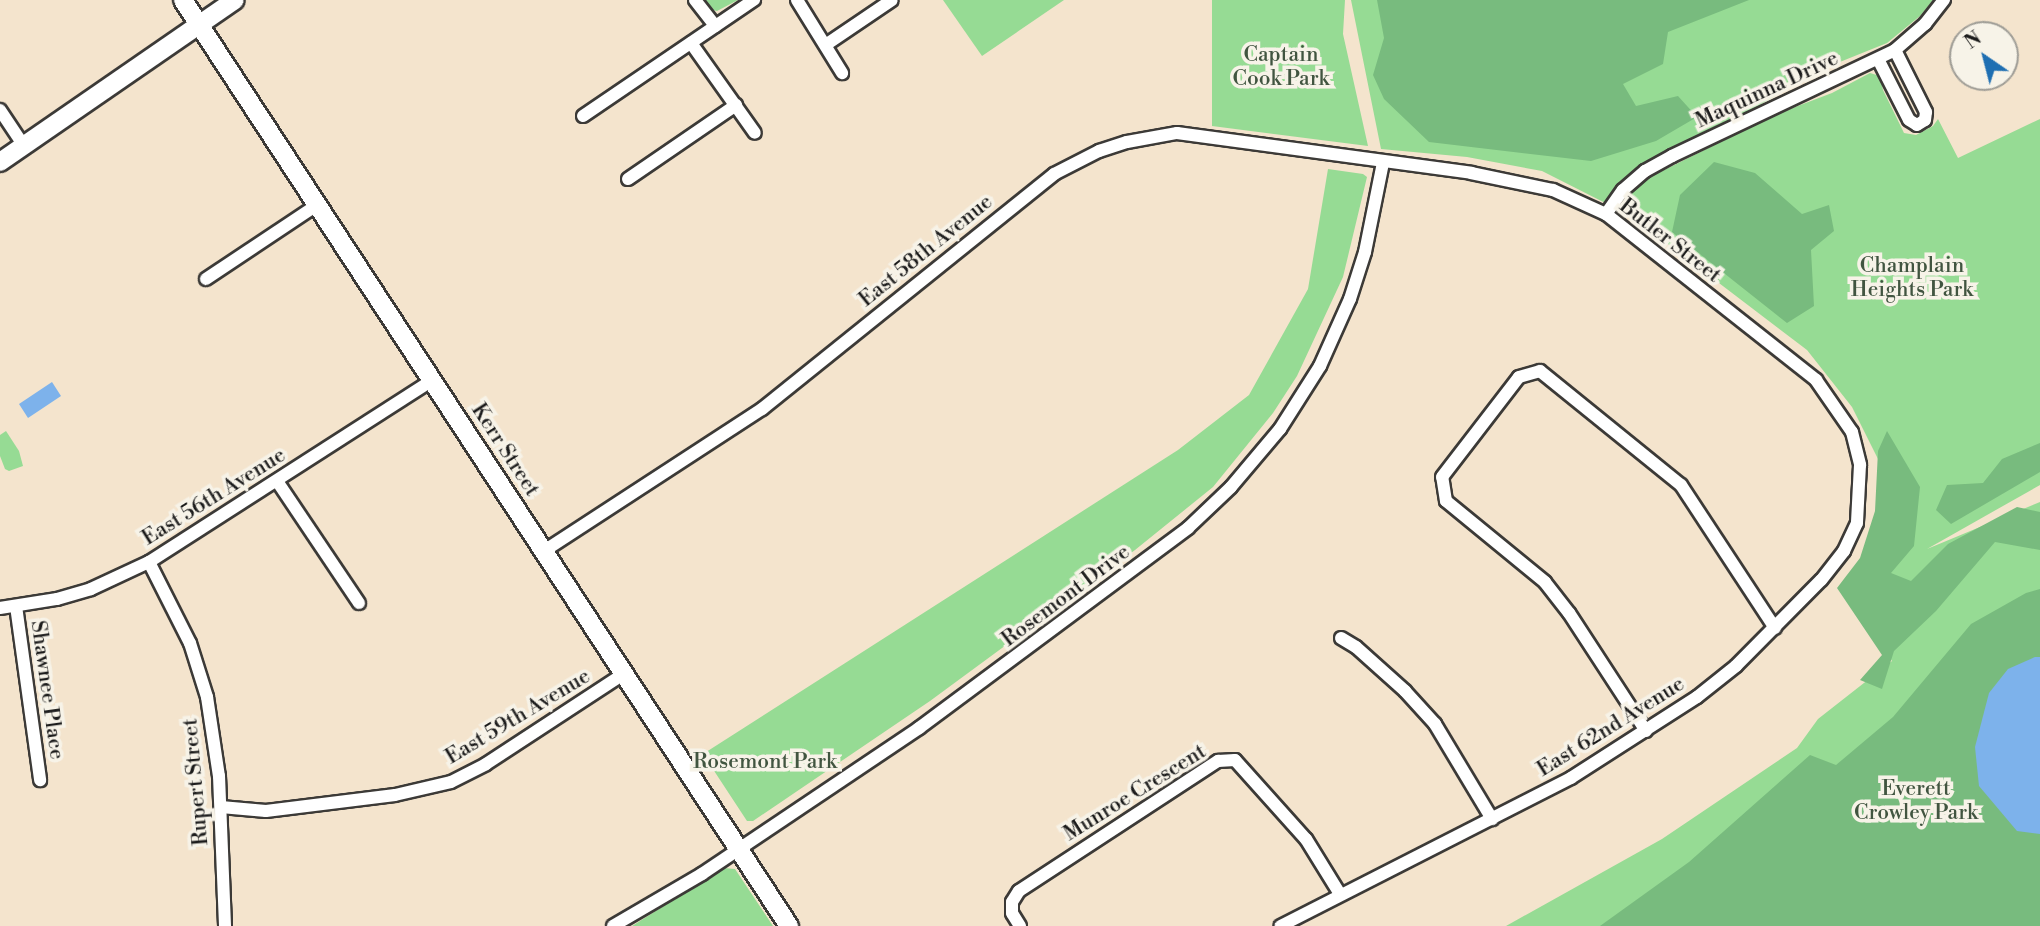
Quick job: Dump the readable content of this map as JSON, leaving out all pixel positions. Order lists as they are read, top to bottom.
{
  "streets": {
    "street": [
      "Maquinna Drive",
      "Butler Street",
      "East 58th Avenue",
      "Kerr Street",
      "East 56th Avenue",
      "Rosemont Drive",
      "Shawnee Place",
      "East 59th Avenue",
      "East 62nd Avenue",
      "Rupert Street",
      "Munroe Crescent"
    ]
  },
  "crossings": [
    ["Maquinna Drive", "Butler Street"],
    ["Butler Street", "East 58th Avenue"],
    ["Butler Street", "Rosemont Drive"],
    ["Butler Street", "East 62nd Avenue"],
    ["East 58th Avenue", "Kerr Street"],
    ["East 58th Avenue", "Rosemont Drive"],
    ["Kerr Street", "East 56th Avenue"],
    ["Kerr Street", "Rosemont Drive"],
    ["Kerr Street", "East 59th Avenue"],
    ["East 56th Avenue", "Shawnee Place"],
    ["East 56th Avenue", "Rupert Street"],
    ["East 59th Avenue", "Rupert Street"],
    ["East 62nd Avenue", "Munroe Crescent"]
  ],
  "parks": [
    "Captain Cook Park",
    "Champlain Heights Park",
    "Rosemont Park",
    "Everett Crowley Park"
  ],
  "north": "top left"
}
